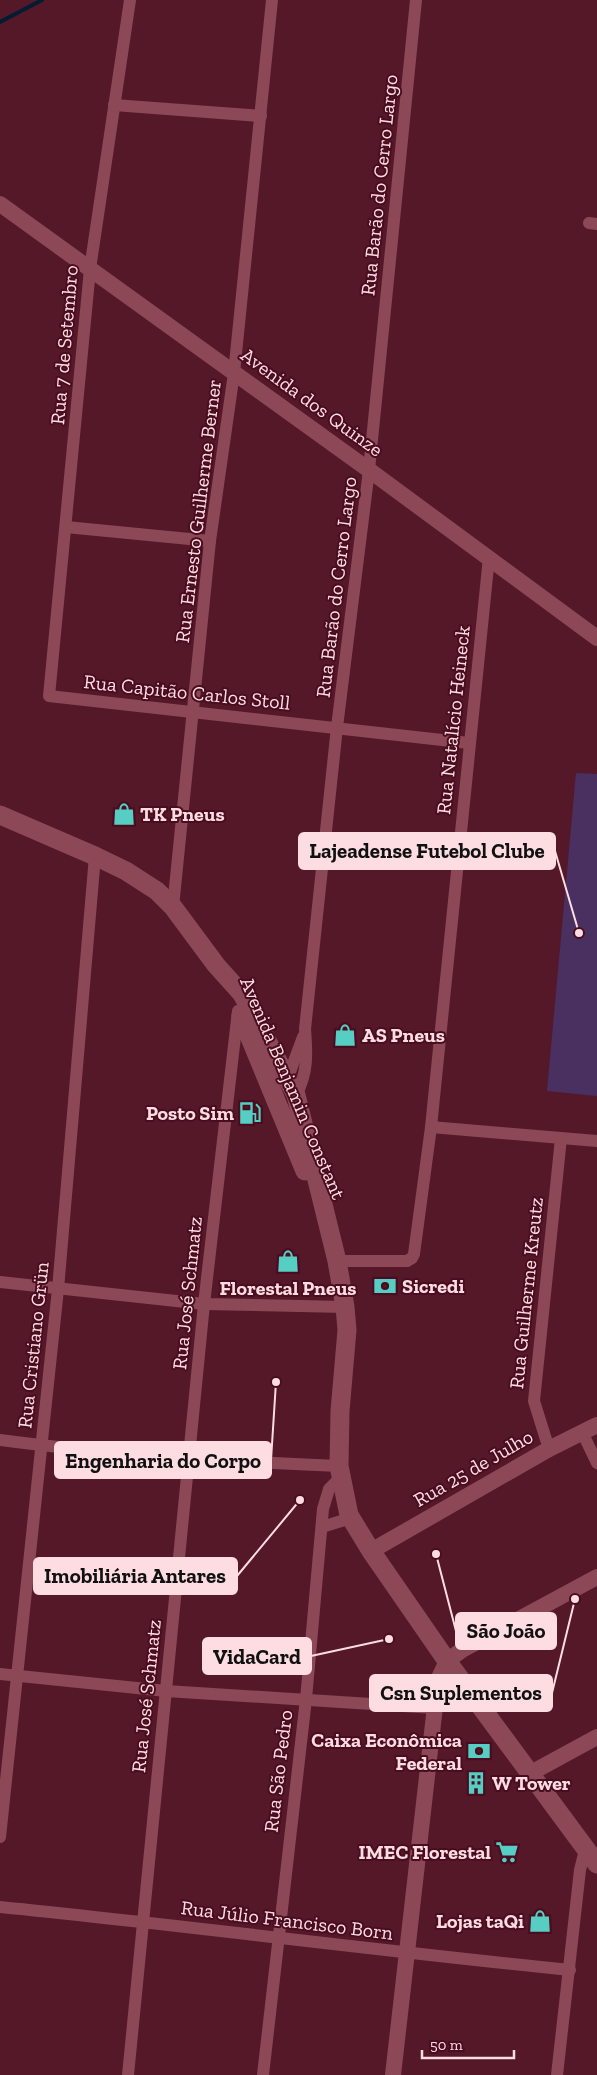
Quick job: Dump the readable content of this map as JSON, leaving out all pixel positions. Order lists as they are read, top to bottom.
{
  "streets": {
    "main road": ["Avenida Benjamin Constant"],
    "street": [
      "Rua Barão do Cerro Largo",
      "Rua 7 de Setembro",
      "Avenida dos Quinze",
      "Rua Ernesto Guilherme Berner",
      "Rua Capitão Carlos Stoll",
      "Rua Natalício Heineck",
      "Rua José Schmatz",
      "Rua Guilherme Kreutz",
      "Rua Cristiano Grün",
      "Rua 25 de Julho",
      "Rua São Pedro",
      "Rua Júlio Francisco Born"
    ]
  },
  "crossings": [
    ["Rua Barão do Cerro Largo", "Avenida dos Quinze"],
    ["Rua Barão do Cerro Largo", "Rua Capitão Carlos Stoll"],
    ["Rua Barão do Cerro Largo", "Avenida Benjamin Constant"],
    ["Rua 7 de Setembro", "Avenida dos Quinze"],
    ["Rua 7 de Setembro", "Rua Capitão Carlos Stoll"],
    ["Avenida dos Quinze", "Rua Ernesto Guilherme Berner"],
    ["Avenida dos Quinze", "Rua Natalício Heineck"],
    ["Rua Ernesto Guilherme Berner", "Rua Capitão Carlos Stoll"],
    ["Rua Ernesto Guilherme Berner", "Avenida Benjamin Constant"],
    ["Rua Capitão Carlos Stoll", "Rua Natalício Heineck"],
    ["Rua Natalício Heineck", "Avenida Benjamin Constant"],
    ["Avenida Benjamin Constant", "Rua José Schmatz"],
    ["Avenida Benjamin Constant", "Rua Cristiano Grün"],
    ["Avenida Benjamin Constant", "Rua 25 de Julho"],
    ["Avenida Benjamin Constant", "Rua São Pedro"],
    ["Rua José Schmatz", "Rua Júlio Francisco Born"],
    ["Rua Guilherme Kreutz", "Rua 25 de Julho"],
    ["Rua São Pedro", "Rua Júlio Francisco Born"]
  ],
  "places": {
    "shop": [
      "TK Pneus",
      "AS Pneus",
      "Florestal Pneus",
      "Lojas taQi"
    ],
    "other": [
      "Lajeadense Futebol Clube",
      "Engenharia do Corpo",
      "Imobiliária Antares",
      "São João",
      "Csn Suplementos",
      "VidaCard"
    ],
    "fuel station": ["Posto Sim"],
    "bank": ["Sicredi", "Caixa Econômica Federal"],
    "building": ["W Tower"],
    "supermarket": ["IMEC Florestal"]
  },
  "scale_bar": "50 m"
}
